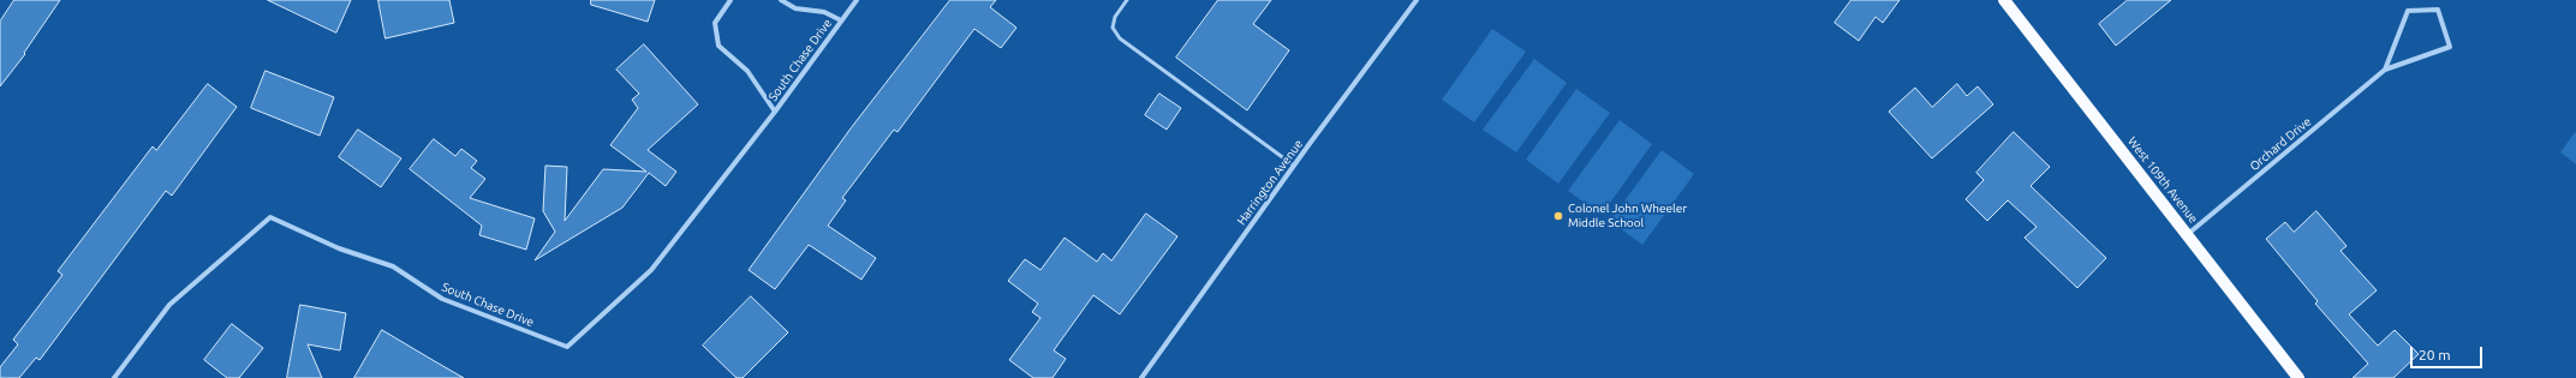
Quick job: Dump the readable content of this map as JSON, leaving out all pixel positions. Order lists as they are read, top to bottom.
{
  "streets": {
    "main road": ["West 109th Avenue"],
    "street": ["South Chase Drive", "Orchard Drive", "Harrington Avenue"]
  },
  "crossings": [
    ["Orchard Drive", "West 109th Avenue"]
  ],
  "places": ["Colonel John Wheeler Middle School"],
  "scale_bar": "20 m"
}
